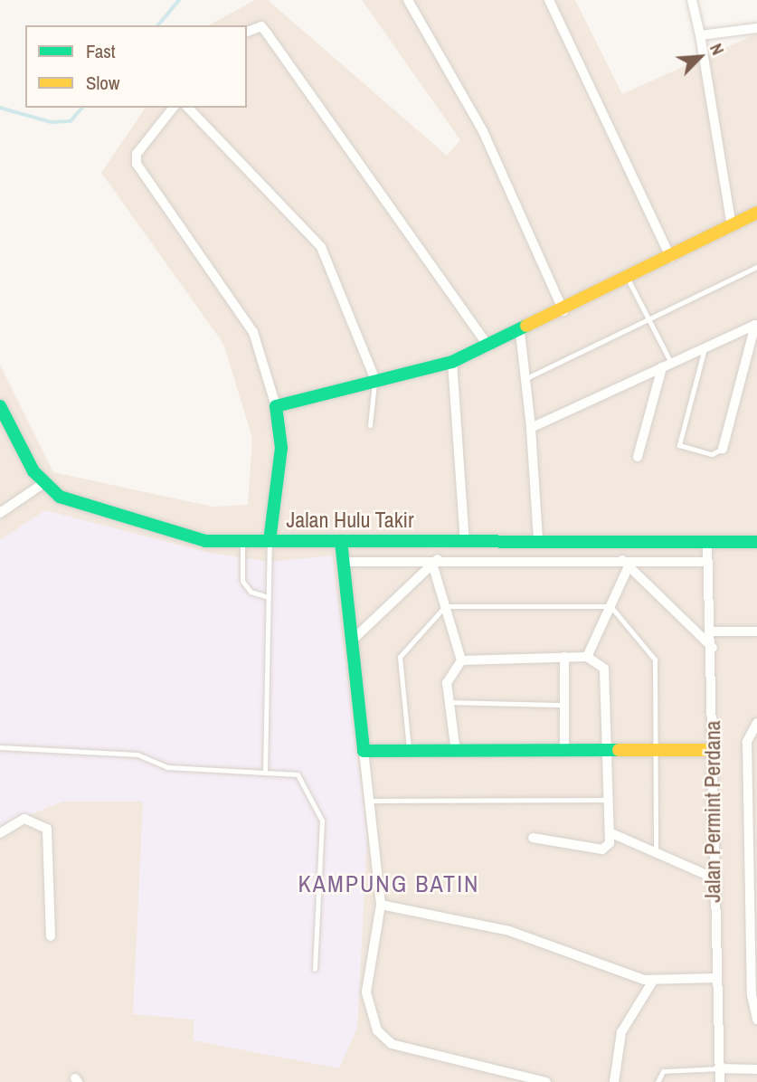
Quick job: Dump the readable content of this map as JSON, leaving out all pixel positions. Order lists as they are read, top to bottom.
{
  "streets": {
    "street": ["Jalan Hulu Takir", "Jalan Permint Perdana"]
  },
  "crossings": [
    ["Jalan Hulu Takir", "Jalan Permint Perdana"]
  ],
  "districts": ["KAMPUNG BATIN"],
  "legend": ["Fast", "Slow"],
  "north": "top right"
}
